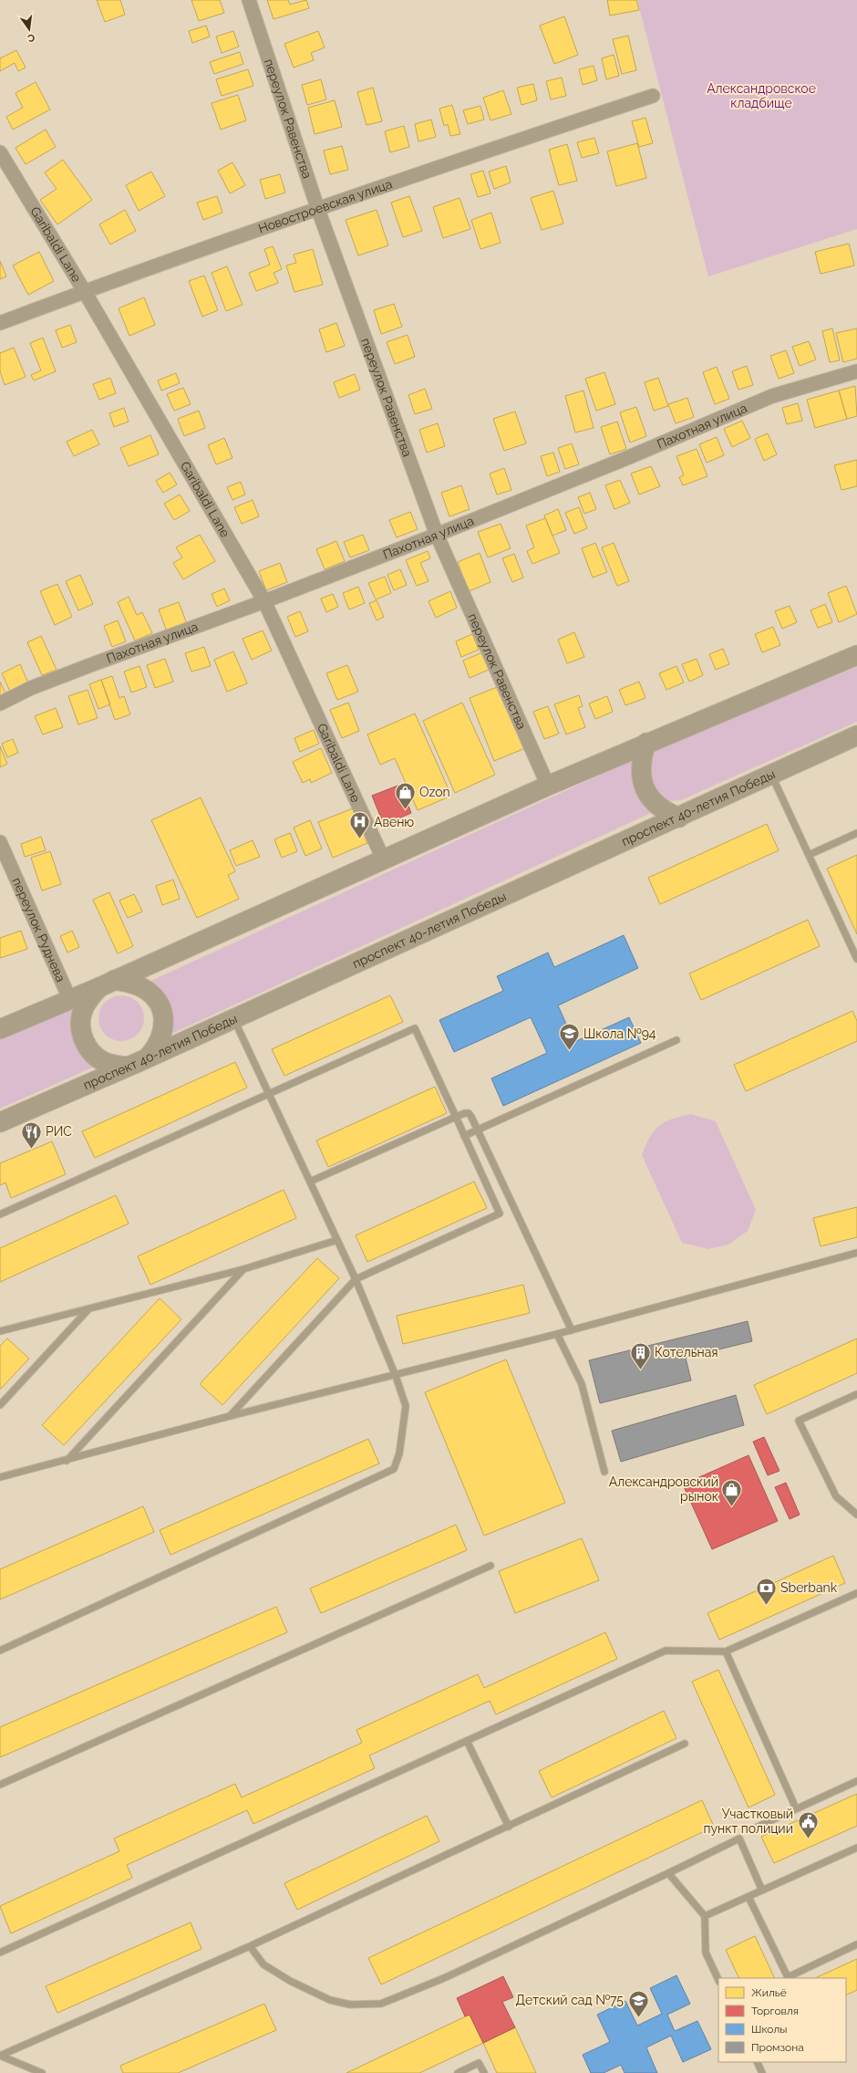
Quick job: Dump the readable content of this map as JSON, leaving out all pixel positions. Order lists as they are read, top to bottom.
{
  "streets": {
    "main road": ["проспект 40-летия Победы"],
    "street": [
      "переулок Равенства",
      "Новостроевская улица",
      "Garibaldi Lane",
      "Пахотная улица",
      "переулок Руднева"
    ]
  },
  "crossings": [
    ["переулок Равенства", "Новостроевская улица"],
    ["переулок Равенства", "Пахотная улица"],
    ["Новостроевская улица", "Garibaldi Lane"],
    ["Garibaldi Lane", "Пахотная улица"]
  ],
  "parks": ["Александровское кладбище"],
  "places": {
    "shop": ["Ozon", "Александровский рынок"],
    "hospital": ["Авеню"],
    "school or university": ["Школа №94", "Детский сад №75"],
    "restaurant": ["РИС"],
    "building": ["Котельная"],
    "bank": ["Sberbank"],
    "public building": ["Участковый пункт полиции"]
  },
  "legend": [
    "Жильё",
    "Торговля",
    "Школы",
    "Промзона"
  ],
  "north": "bottom"
}
